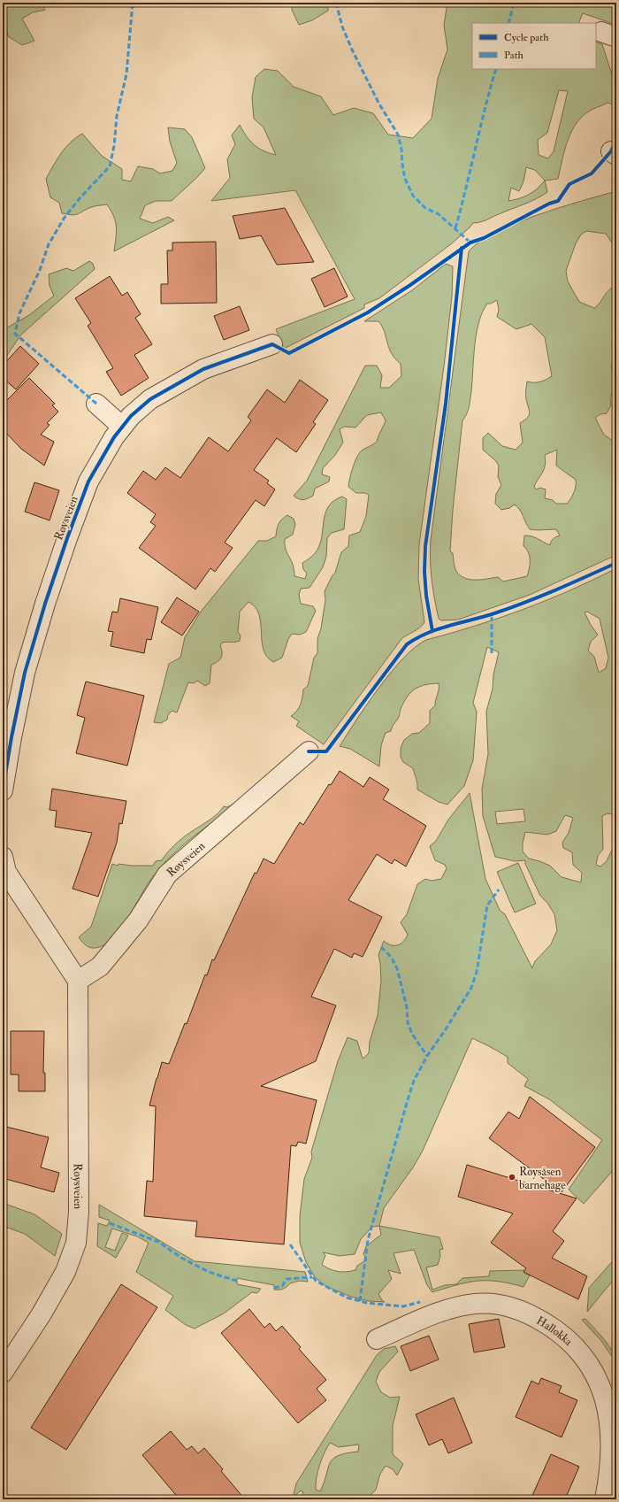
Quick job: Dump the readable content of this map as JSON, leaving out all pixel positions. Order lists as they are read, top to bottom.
{
  "streets": {
    "street": ["Røysveien", "Halløkka"]
  },
  "places": ["Røysåsen barnehage"],
  "legend": ["Cycle path", "Path"]
}
